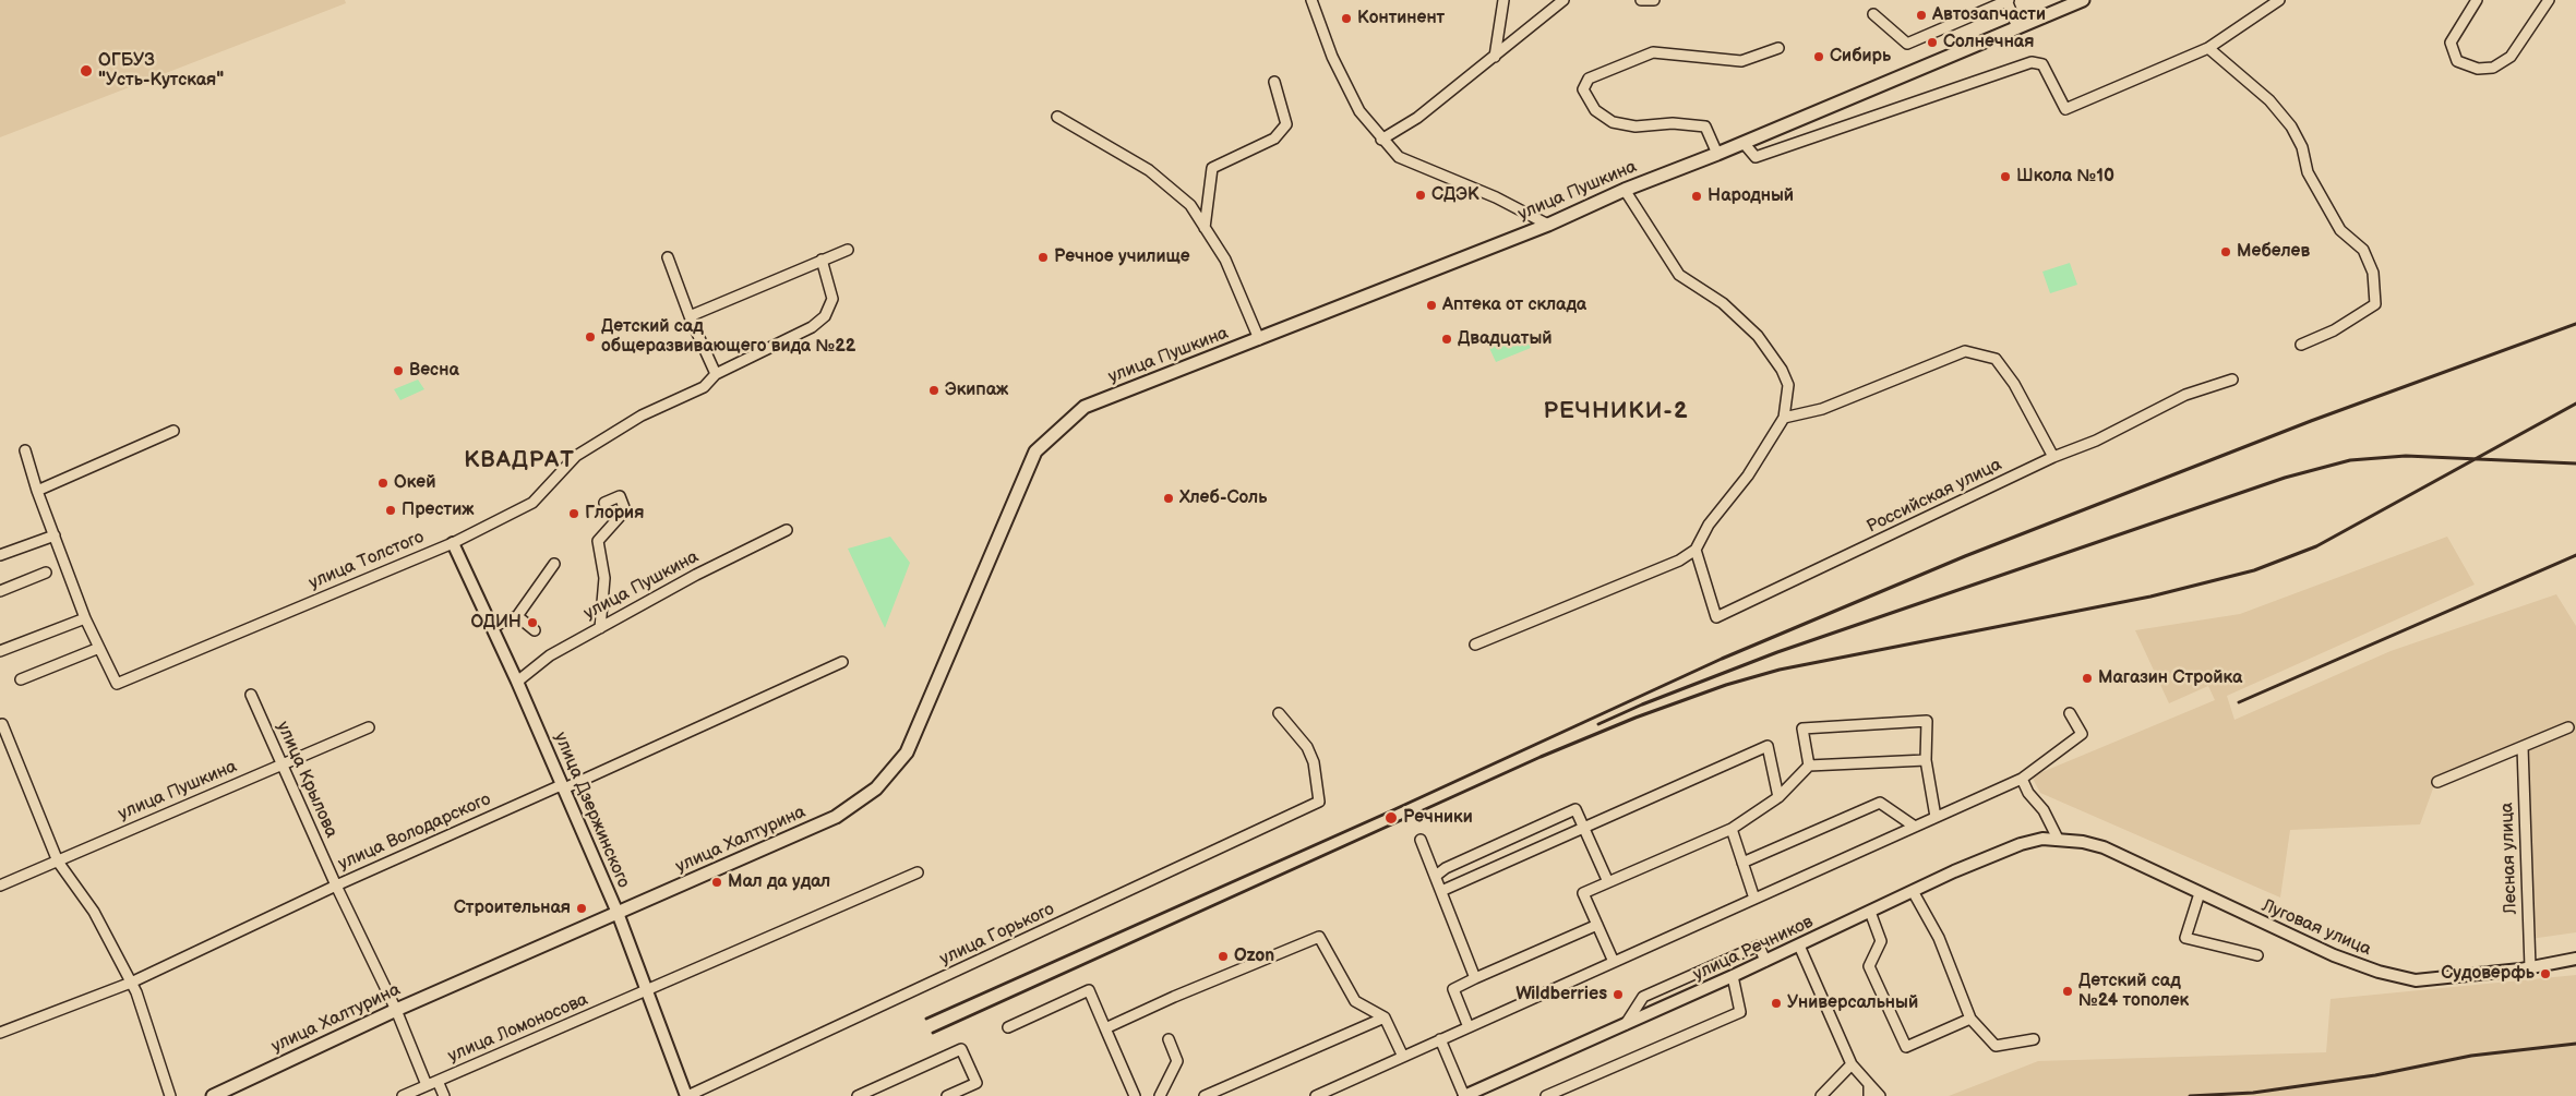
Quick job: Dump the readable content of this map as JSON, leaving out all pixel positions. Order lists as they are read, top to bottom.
{
  "streets": {
    "main road": ["улица Пушкина", "улица Халтурина"],
    "street": [
      "Российская улица",
      "улица Толстого",
      "улица Крылова",
      "улица Дзержинского",
      "улица Володарского",
      "Лесная улица",
      "Луговая улица",
      "улица Горького",
      "улица Речников",
      "улица Ломоносова"
    ]
  },
  "crossings": [
    ["улица Пушкина", "улица Крылова"],
    ["улица Пушкина", "улица Дзержинского"],
    ["улица Пушкина", "улица Халтурина"],
    ["улица Толстого", "улица Дзержинского"],
    ["улица Крылова", "улица Володарского"],
    ["улица Крылова", "улица Халтурина"],
    ["улица Крылова", "улица Ломоносова"],
    ["улица Дзержинского", "улица Володарского"],
    ["улица Дзержинского", "улица Халтурина"],
    ["улица Дзержинского", "улица Горького"],
    ["улица Дзержинского", "улица Ломоносова"],
    ["Лесная улица", "Луговая улица"],
    ["Луговая улица", "улица Речников"]
  ],
  "districts": ["РЕЧНИКИ-2", "КВАДРАТ"],
  "places": [
    "Автозапчасти",
    "Континент",
    "Солнечная",
    "Сибирь",
    "ОГБУЗ \"Усть-Кутская\"",
    "Школа №10",
    "СДЭК",
    "Народный",
    "Мебелев",
    "Речное училище",
    "Аптека от склада",
    "Детский сад общеразвивающего вида №22",
    "Двадцатый",
    "Весна",
    "Экипаж",
    "Окей",
    "Хлеб-Соль",
    "Престиж",
    "Глория",
    "ОДИН",
    "Магазин Стройка",
    "Речники",
    "Мал да удал",
    "Строительная",
    "Ozon",
    "Судоверфь",
    "Детский сад №24 тополек",
    "Wildberries",
    "Универсальный"
  ]
}
